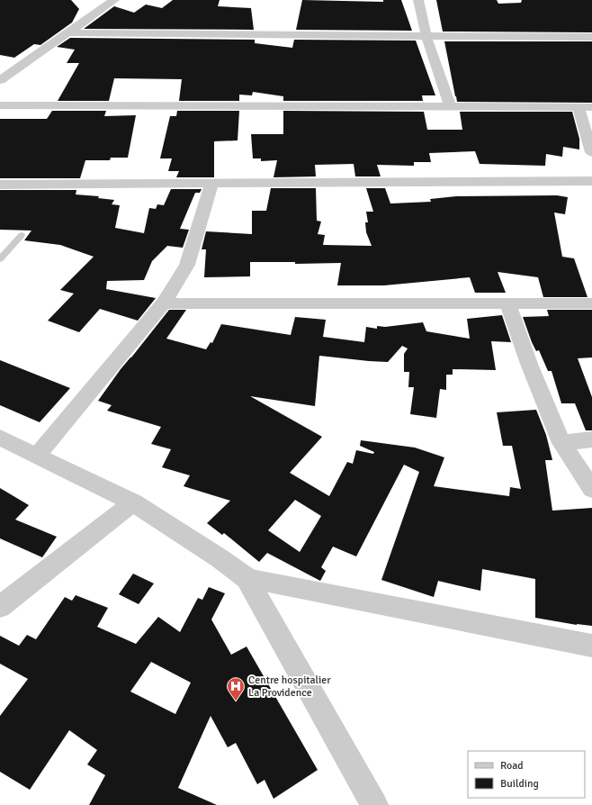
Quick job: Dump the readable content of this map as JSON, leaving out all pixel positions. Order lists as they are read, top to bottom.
{
  "places": {
    "hospital": ["Centre hospitalier La Providence"]
  },
  "legend": ["Road", "Building"]
}
